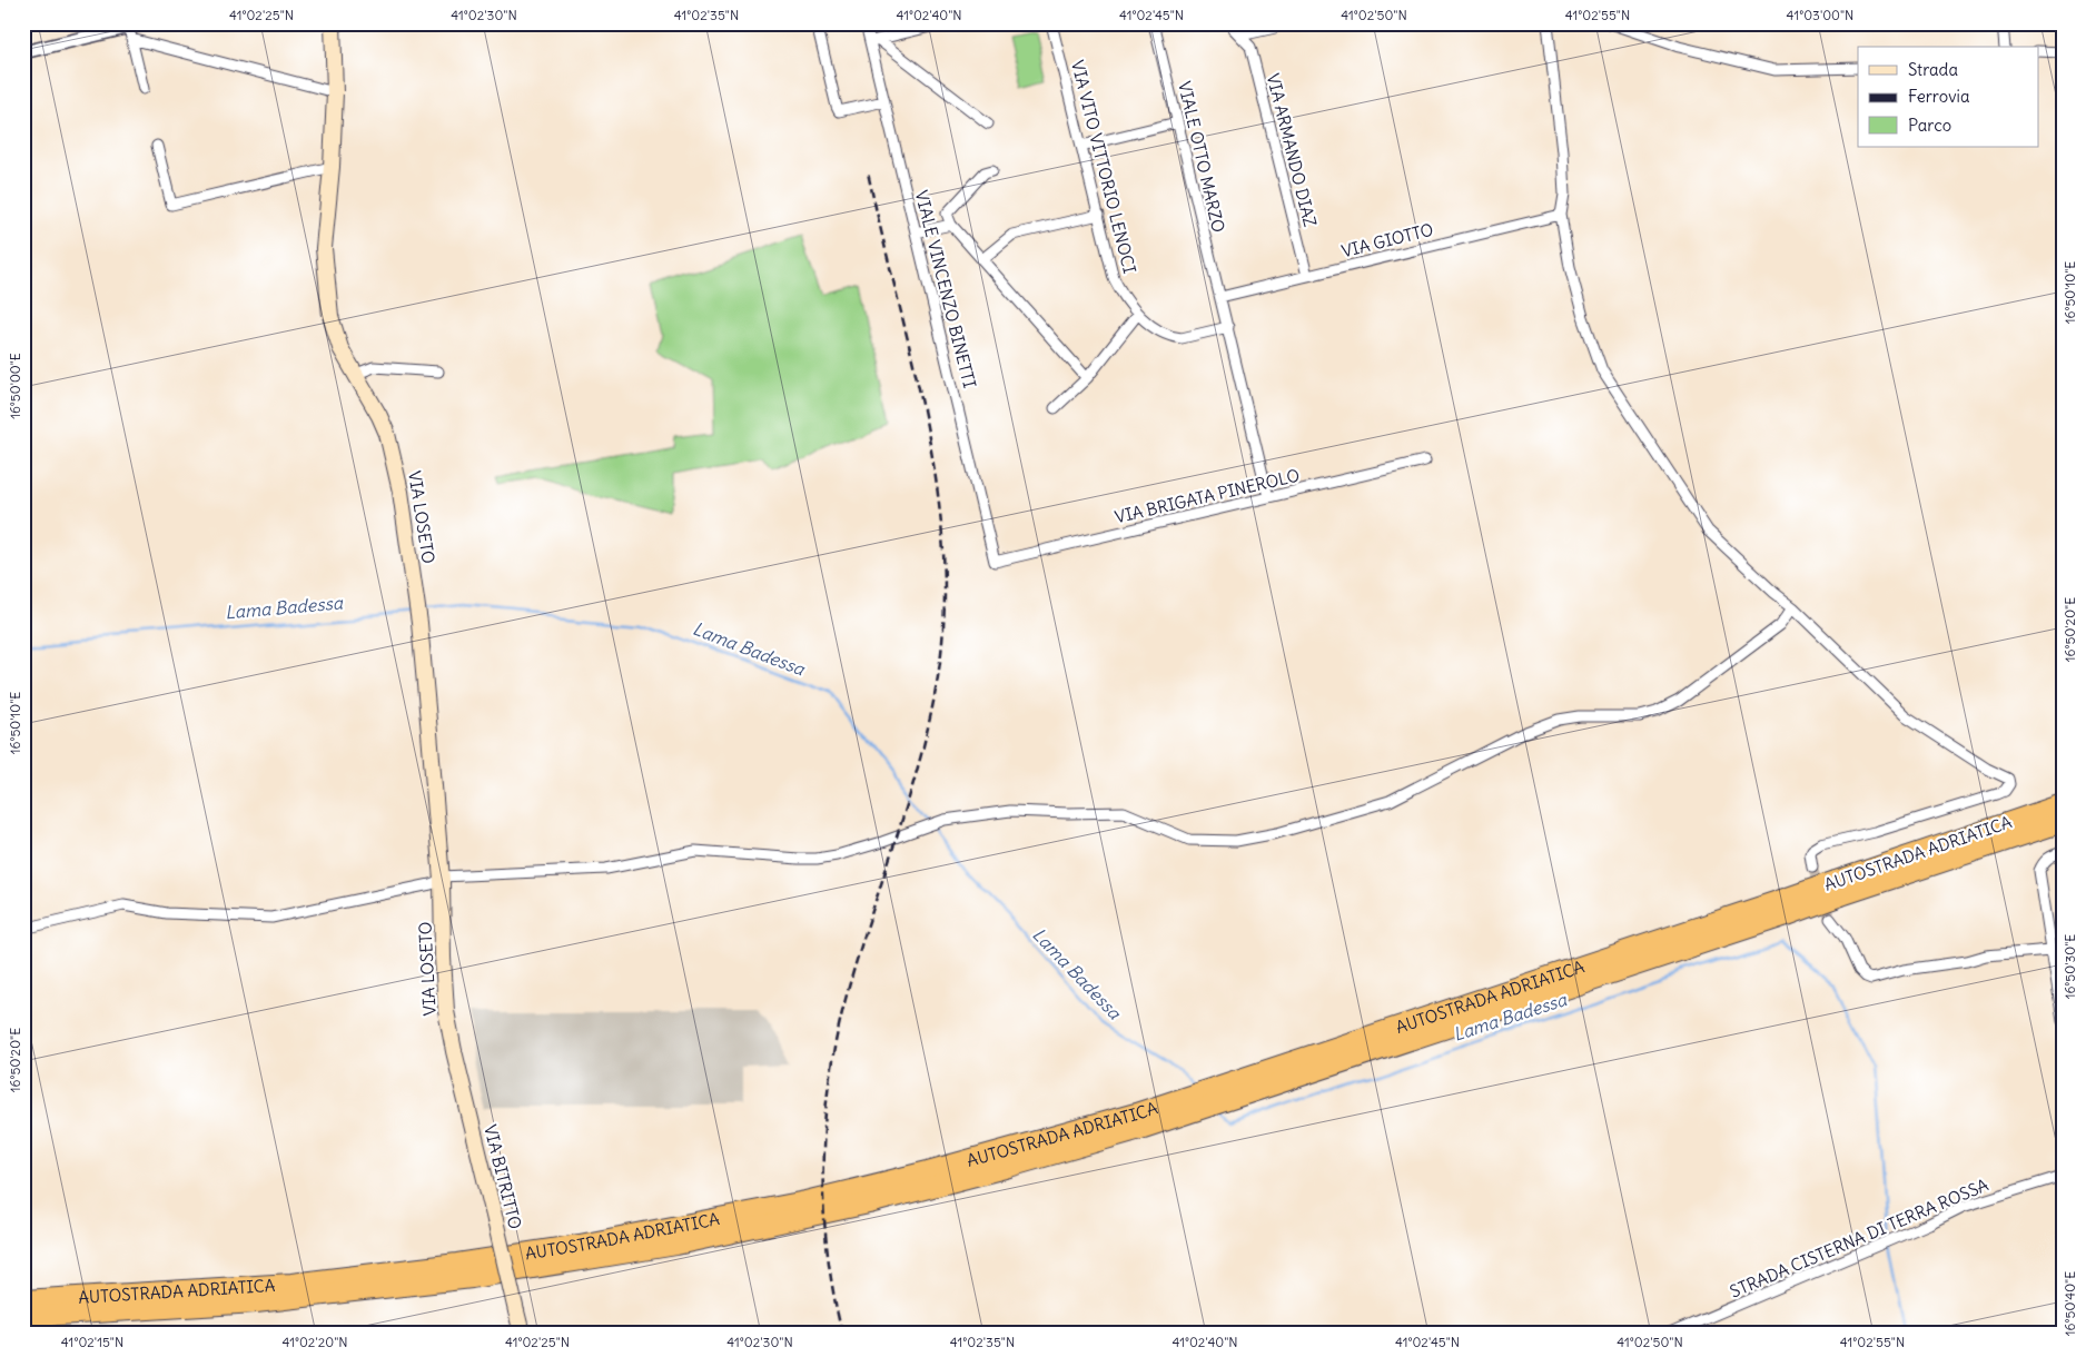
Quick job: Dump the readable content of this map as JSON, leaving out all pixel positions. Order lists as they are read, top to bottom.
{
  "streets": {
    "highway": ["AUTOSTRADA ADRIATICA"],
    "main road": ["VIA LOSETO", "VIA BITRITTO"],
    "street": [
      "VIA ARMANDO DIAZ",
      "VIALE OTTO MARZO",
      "VIA VITO VITTORIO LENOCI",
      "VIA GIOTTO",
      "VIALE VINCENZO BINETTI",
      "VIA BRIGATA PINEROLO",
      "STRADA CISTERNA DI TERRA ROSSA"
    ]
  },
  "crossings": [
    ["VIA ARMANDO DIAZ", "VIA GIOTTO"],
    ["VIALE OTTO MARZO", "VIA VITO VITTORIO LENOCI"],
    ["VIALE OTTO MARZO", "VIA GIOTTO"],
    ["VIALE OTTO MARZO", "VIA BRIGATA PINEROLO"],
    ["VIALE VINCENZO BINETTI", "VIA BRIGATA PINEROLO"],
    ["VIA LOSETO", "VIA BITRITTO"]
  ],
  "water": ["Lama Badessa"],
  "legend": ["Strada", "Ferrovia", "Parco"],
  "coordinates": [
    "41°02'25\"N",
    "41°02'30\"N",
    "41°02'35\"N",
    "41°02'40\"N",
    "41°02'45\"N",
    "41°02'50\"N",
    "41°02'55\"N",
    "41°03'00\"N",
    "16°50'10\"E",
    "16°50'00\"E",
    "16°50'20\"E",
    "16°50'30\"E",
    "16°50'40\"E",
    "41°02'15\"N",
    "41°02'20\"N"
  ]
}
